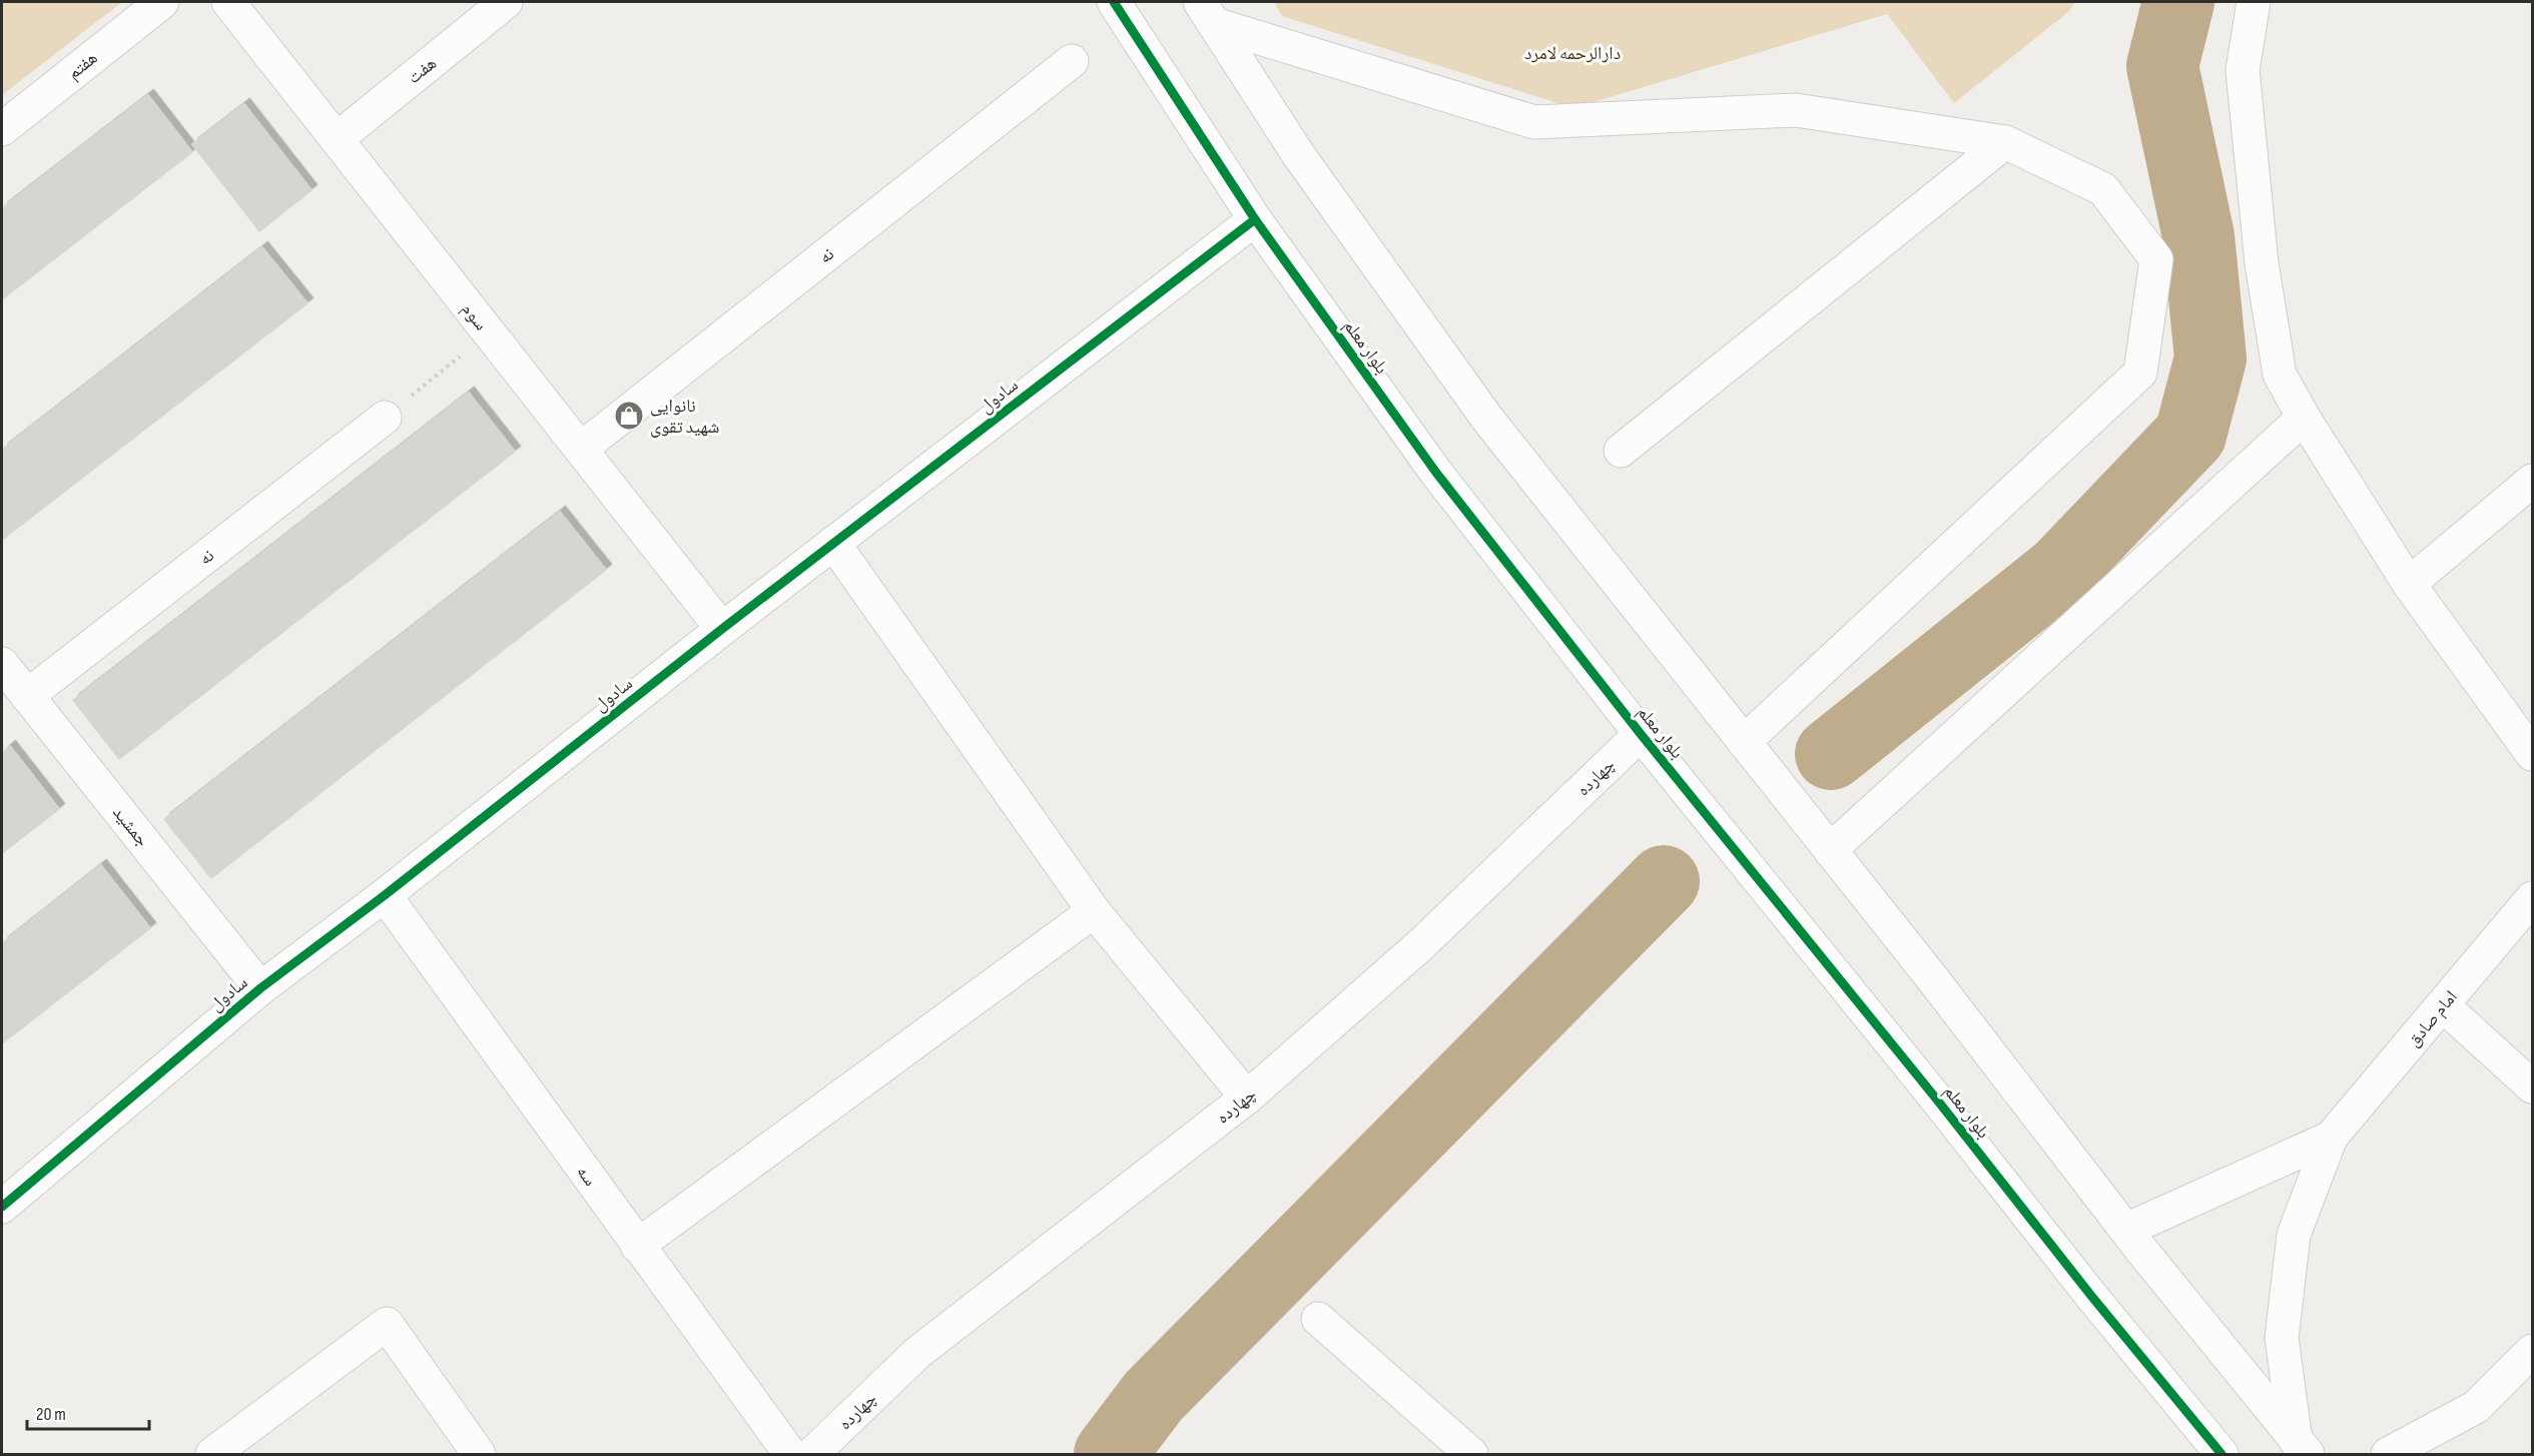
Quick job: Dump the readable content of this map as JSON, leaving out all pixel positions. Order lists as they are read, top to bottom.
{
  "streets": {
    "street": [
      "هفتم",
      "هفت",
      "نه",
      "سوم",
      "بلوار معلم",
      "سادول",
      "چهارده",
      "جمشید",
      "امام صادق",
      "سه"
    ]
  },
  "crossings": [
    ["هفت", "سوم"],
    ["نه", "سوم"],
    ["نه", "جمشید"],
    ["سوم", "سادول"],
    ["بلوار معلم", "سادول"],
    ["بلوار معلم", "چهارده"],
    ["سادول", "جمشید"],
    ["سادول", "سه"]
  ],
  "parks": ["دارالرحمه لامرد"],
  "places": {
    "shop": ["نانوایی شهید تقوی"]
  },
  "scale_bar": "20 m"
}
